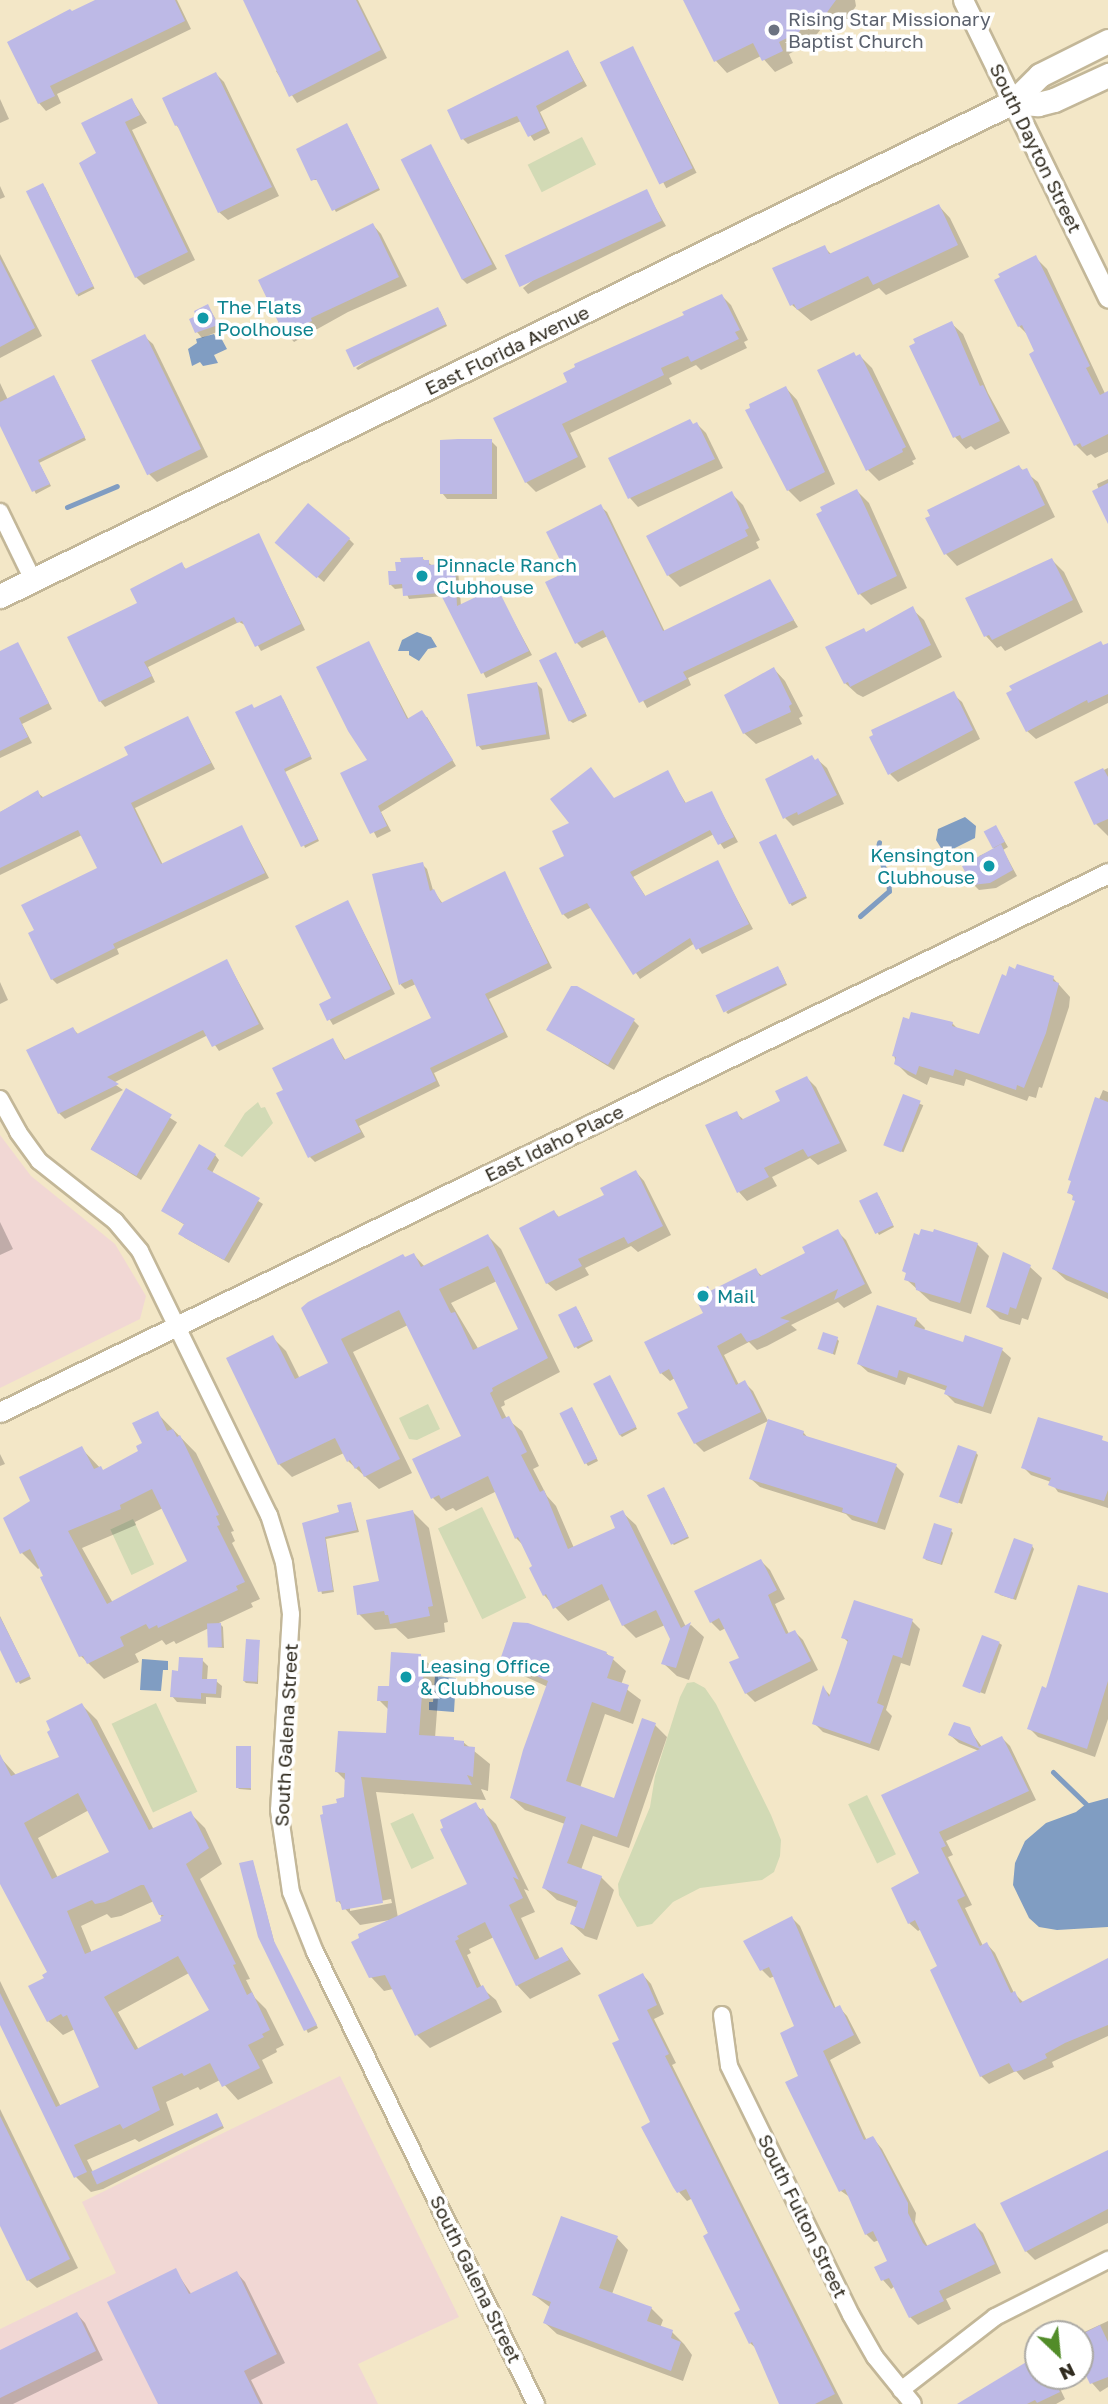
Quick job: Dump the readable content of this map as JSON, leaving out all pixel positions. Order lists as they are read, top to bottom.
{
  "streets": {
    "main road": ["East Florida Avenue"],
    "street": [
      "South Dayton Street",
      "East Idaho Place",
      "South Galena Street",
      "South Fulton Street"
    ]
  },
  "crossings": [
    ["South Dayton Street", "East Florida Avenue"],
    ["East Idaho Place", "South Galena Street"]
  ],
  "places": [
    "Rising Star Missionary Baptist Church",
    "The Flats Poolhouse",
    "Pinnacle Ranch Clubhouse",
    "Kensington Clubhouse",
    "Mail",
    "Leasing Office & Clubhouse"
  ],
  "north": "bottom right"
}
